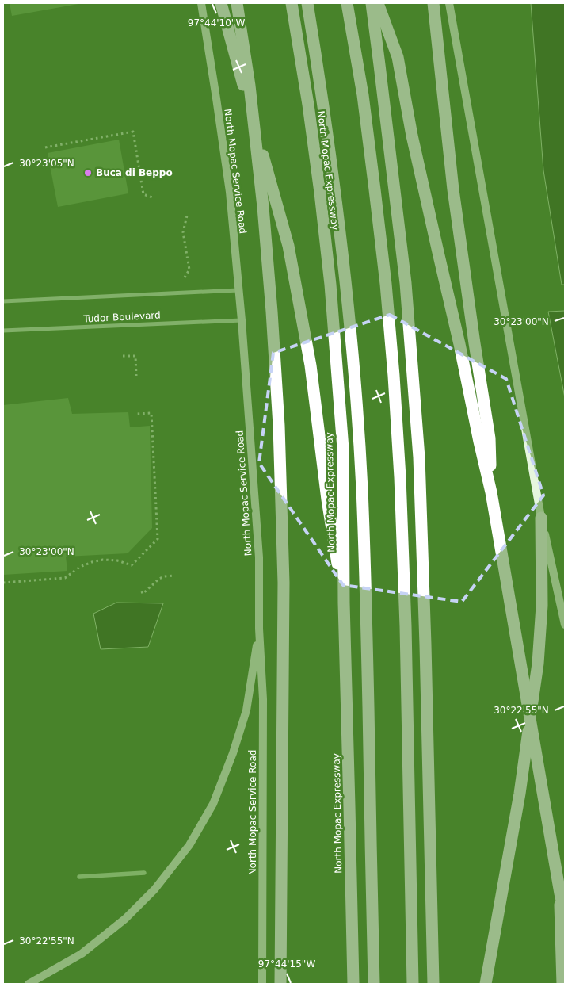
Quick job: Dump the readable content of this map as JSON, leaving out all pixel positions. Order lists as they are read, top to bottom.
{
  "streets": {
    "highway": ["North Mopac Expressway"],
    "main road": ["North Mopac Service Road"],
    "street": ["Tudor Boulevard"]
  },
  "crossings": [
    ["North Mopac Service Road", "Tudor Boulevard"]
  ],
  "places": ["Buca di Beppo"],
  "coordinates": [
    "97°44'10\"W",
    "30°23'05\"N",
    "30°23'00\"N",
    "30°22'55\"N",
    "97°44'15\"W"
  ]
}
